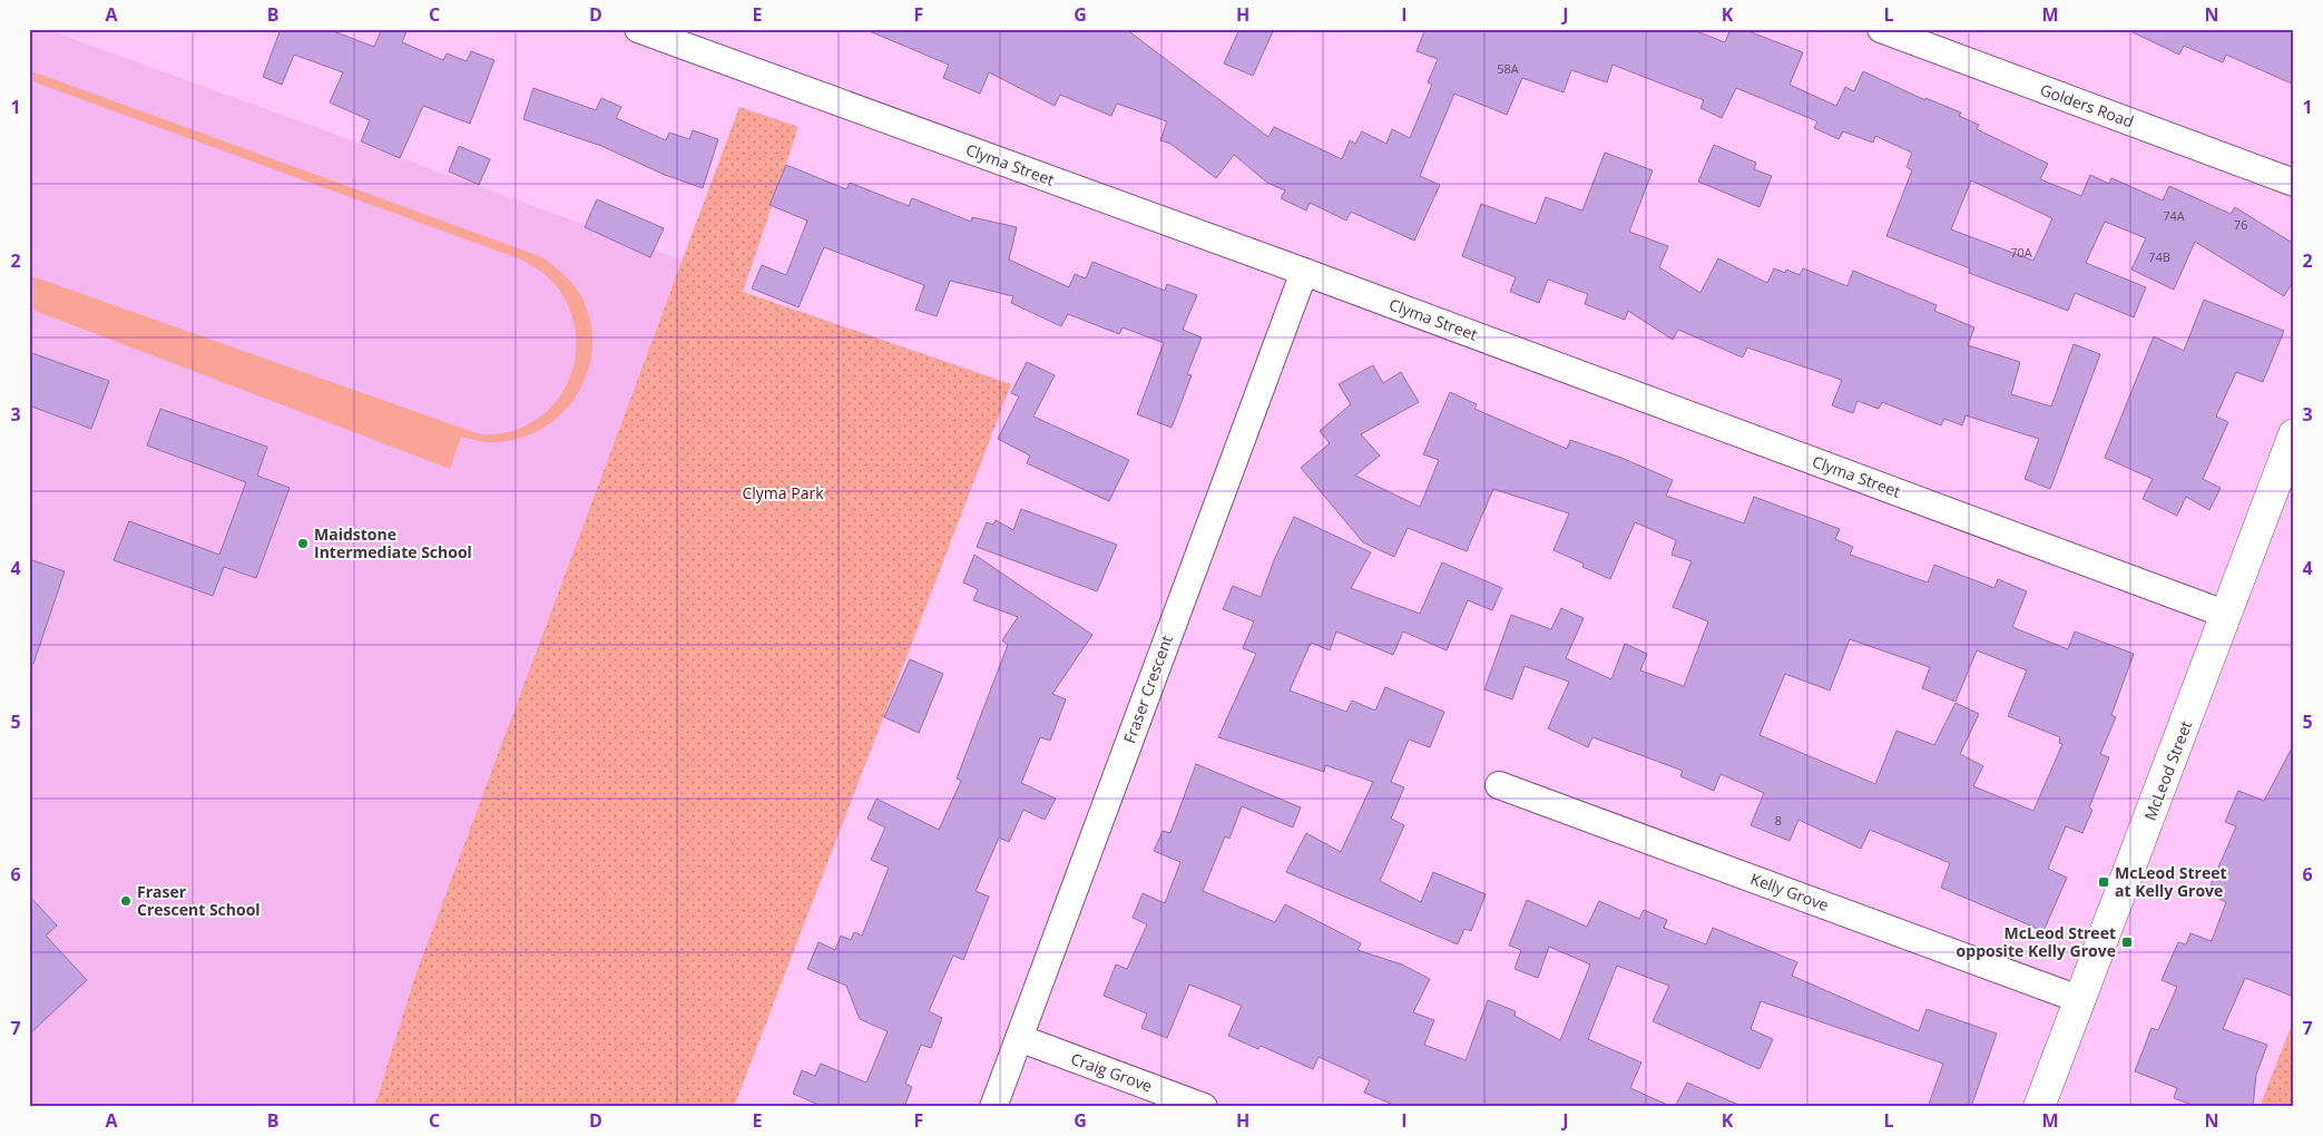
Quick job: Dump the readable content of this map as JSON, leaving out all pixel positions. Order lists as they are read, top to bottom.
{
  "streets": {
    "street": [
      "Golders Road",
      "Clyma Street",
      "Fraser Crescent",
      "McLeod Street",
      "Kelly Grove",
      "Craig Grove"
    ]
  },
  "crossings": [
    ["Clyma Street", "Fraser Crescent"],
    ["Clyma Street", "McLeod Street"],
    ["Fraser Crescent", "Craig Grove"],
    ["McLeod Street", "Kelly Grove"]
  ],
  "parks": ["Clyma Park"],
  "places": {
    "other": ["Maidstone Intermediate School", "Fraser Crescent School"],
    "transit": ["McLeod Street at Kelly Grove", "McLeod Street opposite Kelly Grove"]
  },
  "house_numbers": [
    "58A",
    "74A",
    "76",
    "70A",
    "74B",
    "8"
  ],
  "grid": {
    "columns": [
      "A",
      "B",
      "C",
      "D",
      "E",
      "F",
      "G",
      "H",
      "I",
      "J",
      "K",
      "L",
      "M",
      "N"
    ],
    "rows": [
      "1",
      "2",
      "3",
      "4",
      "5",
      "6",
      "7"
    ]
  }
}
